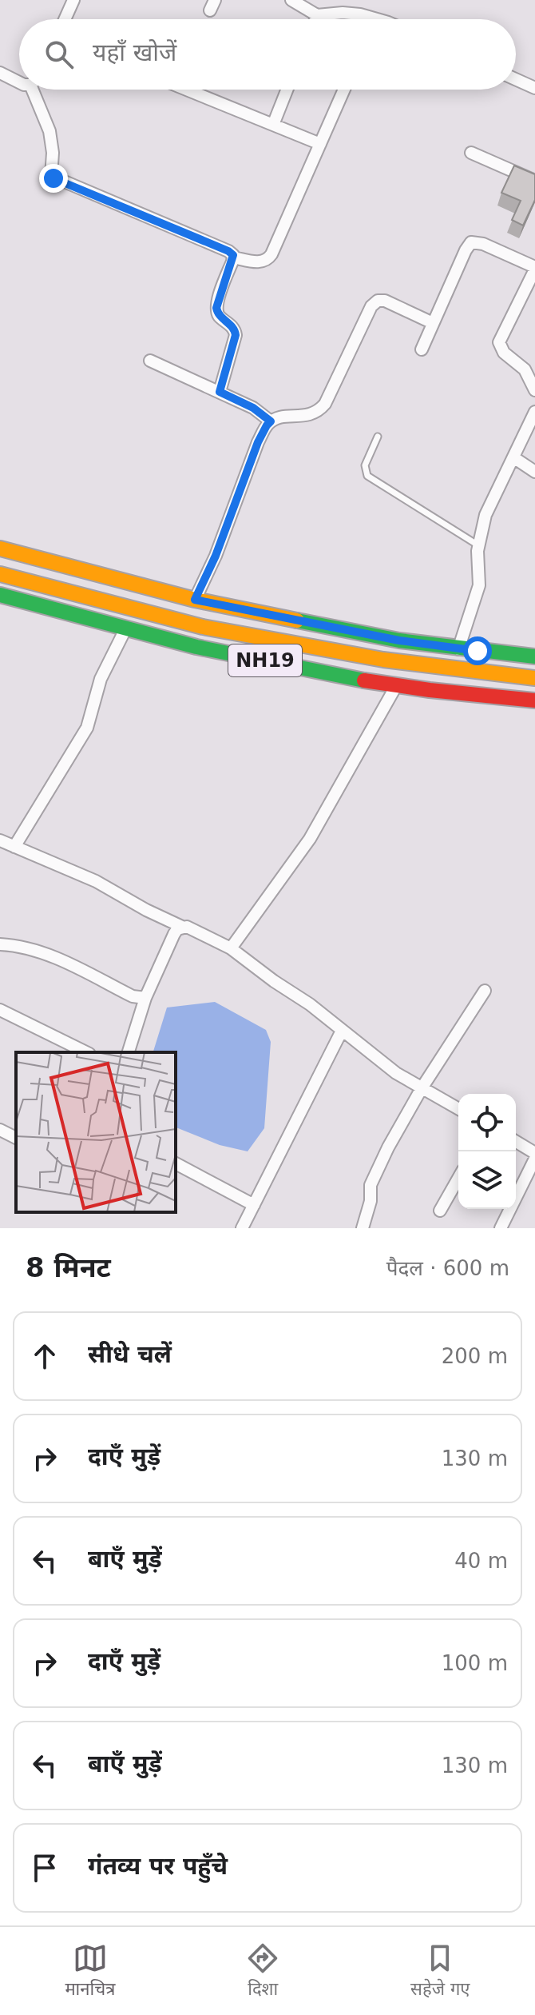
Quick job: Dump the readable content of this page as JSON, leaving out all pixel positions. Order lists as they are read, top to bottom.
{
  "streets": {
    "main road": ["NH19"]
  },
  "page": {
    "search": "यहाँ खोजें",
    "heading": ["8 मिनट", "पैदल · 600 m"],
    "list": [
      ["सीधे चलें", "200 m"],
      ["दाएँ मुड़ें", "130 m"],
      ["बाएँ मुड़ें", "40 m"],
      ["दाएँ मुड़ें", "100 m"],
      ["बाएँ मुड़ें", "130 m"],
      "गंतव्य पर पहुँचे"
    ],
    "nav": ["मानचित्र", "दिशा", "सहेजे गए"]
  }
}
